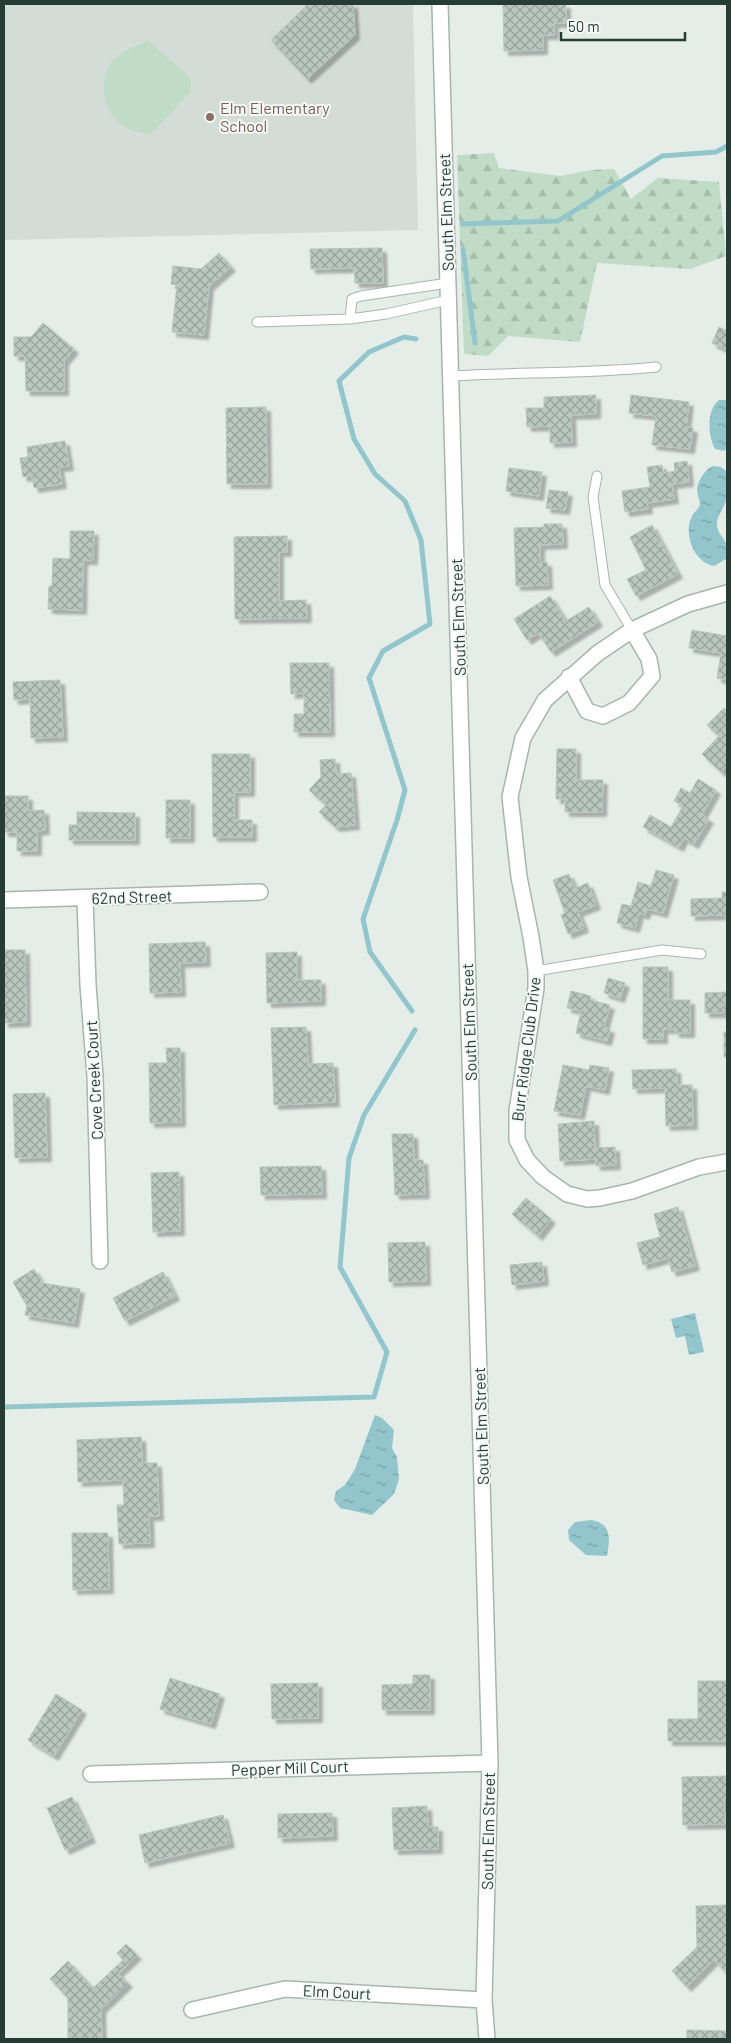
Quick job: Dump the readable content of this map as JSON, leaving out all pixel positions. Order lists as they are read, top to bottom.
{
  "streets": {
    "street": [
      "South Elm Street",
      "62nd Street",
      "Burr Ridge Club Drive",
      "Cove Creek Court",
      "Pepper Mill Court",
      "Elm Court"
    ]
  },
  "crossings": [
    ["South Elm Street", "Pepper Mill Court"],
    ["South Elm Street", "Elm Court"],
    ["62nd Street", "Cove Creek Court"]
  ],
  "places": ["Elm Elementary School"],
  "scale_bar": "50 m"
}
